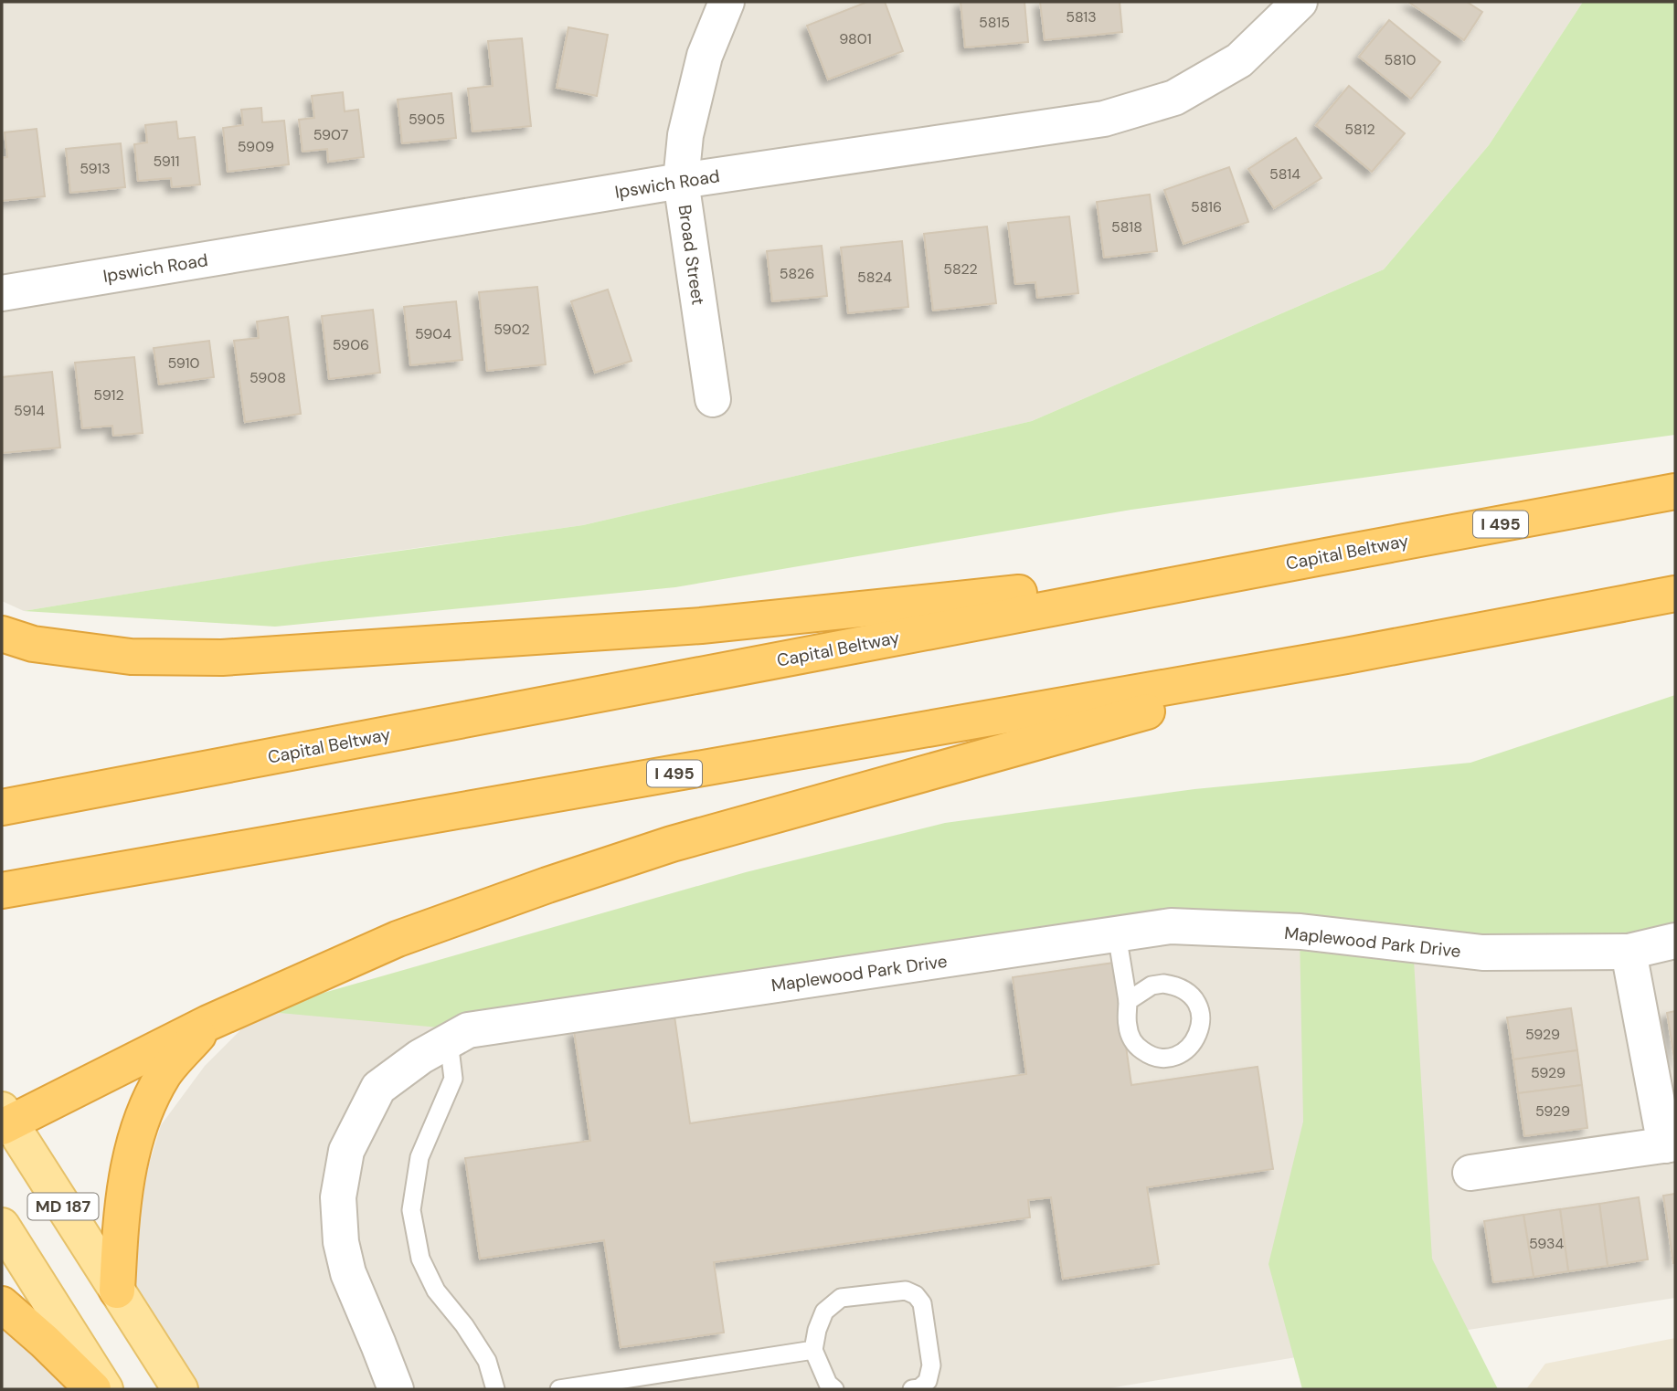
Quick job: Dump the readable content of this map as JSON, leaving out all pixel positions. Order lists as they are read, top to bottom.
{
  "streets": {
    "highway": ["I 495", "Capital Beltway"],
    "main road": ["MD 187"],
    "street": ["Ipswich Road", "Broad Street", "Maplewood Park Drive"]
  },
  "crossings": [
    ["Ipswich Road", "Broad Street"]
  ],
  "house_numbers": [
    "5813",
    "5815",
    "9801",
    "5810",
    "5905",
    "5812",
    "5907",
    "5909",
    "5911",
    "5913",
    "5814",
    "5816",
    "5818",
    "5822",
    "5826",
    "5824",
    "5902",
    "5904",
    "5906",
    "5910",
    "5908",
    "5912",
    "5914",
    "5929",
    "5929",
    "5929",
    "5934"
  ]
}
